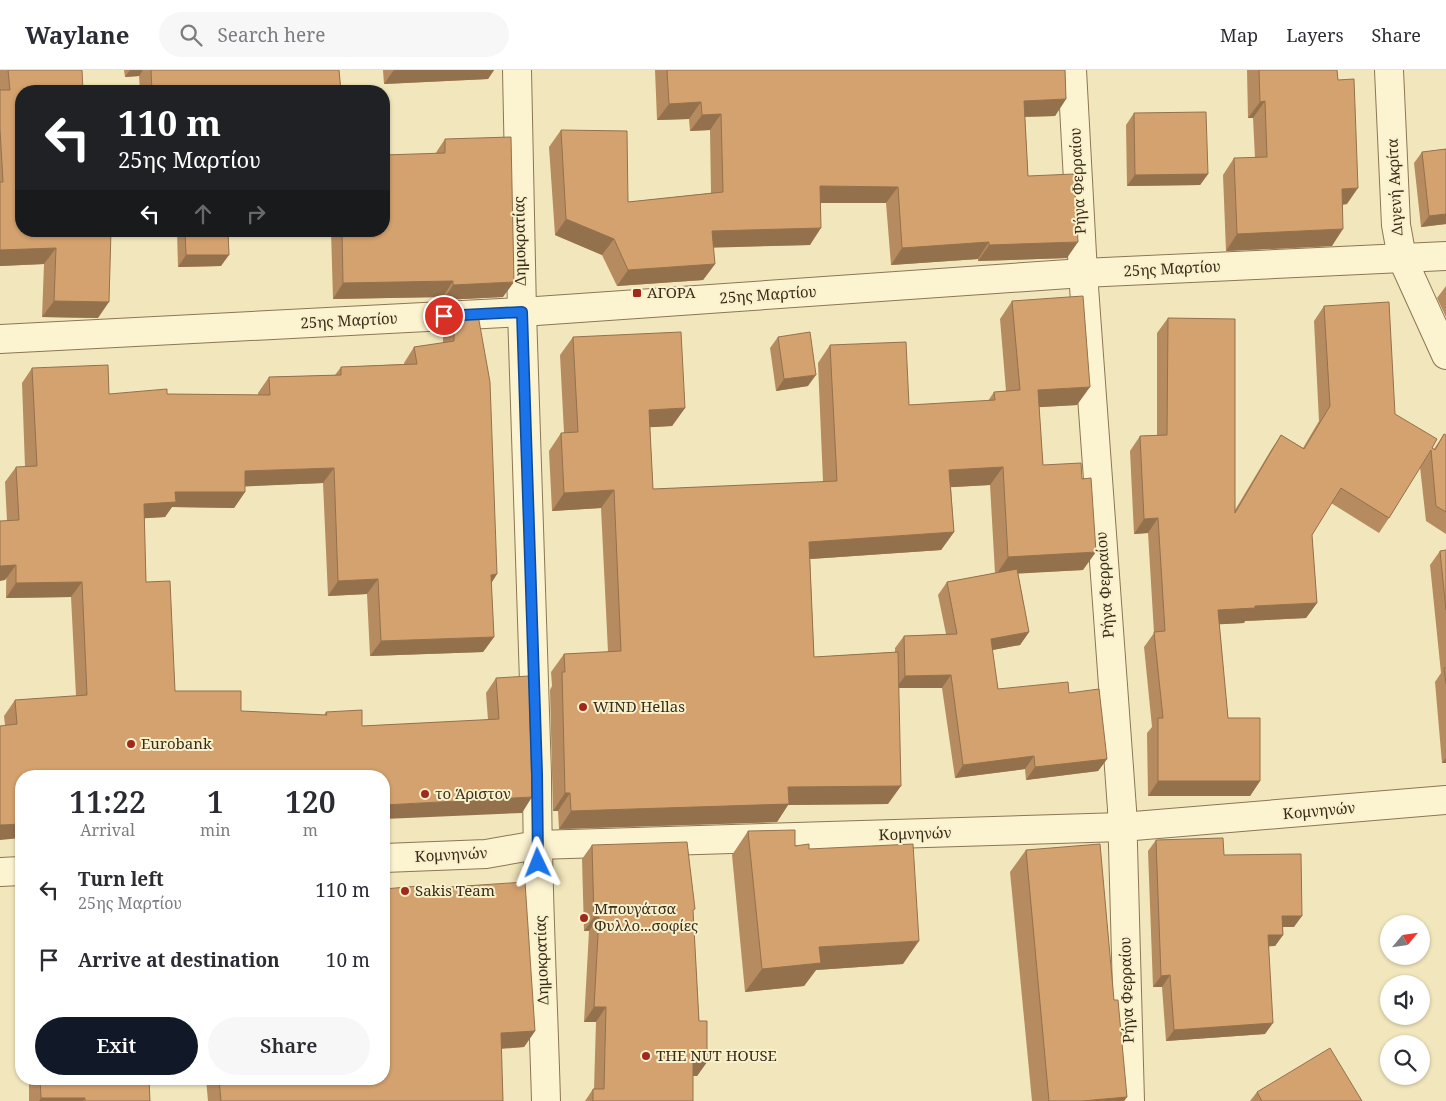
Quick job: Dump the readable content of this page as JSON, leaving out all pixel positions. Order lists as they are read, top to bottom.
{
  "streets": {
    "street": [
      "Ρήγα Φερραίου",
      "Διγενή Ακρίτα",
      "Δημοκρατίας",
      "25ης Μαρτίου",
      "Κομνηνών"
    ]
  },
  "crossings": [
    ["Ρήγα Φερραίου", "25ης Μαρτίου"],
    ["Ρήγα Φερραίου", "Κομνηνών"],
    ["Διγενή Ακρίτα", "25ης Μαρτίου"],
    ["Δημοκρατίας", "25ης Μαρτίου"],
    ["Δημοκρατίας", "Κομνηνών"]
  ],
  "places": {
    "transit": ["ΑΓΟΡΑ"],
    "other": [
      "WIND Hellas",
      "Eurobank",
      "το Άριστον",
      "Sakis Team",
      "Μπουγάτσα Φυλλο...σοφίες",
      "THE NUT HOUSE"
    ]
  },
  "north": "top right",
  "page": {
    "header": "Waylane",
    "search": "Search here",
    "nav": ["Map", "Layers", "Share"],
    "turn": ["110 m", "25ης Μαρτίου"],
    "eta": [
      "11:22",
      "Arrival",
      "1",
      "min",
      "120",
      "m"
    ],
    "list": [
      {
        "name": "Turn left",
        "note": "25ης Μαρτίου",
        "value": "110 m"
      },
      {
        "name": "Arrive at destination",
        "value": "10 m"
      }
    ],
    "buttons": ["Exit", "Share"]
  }
}
